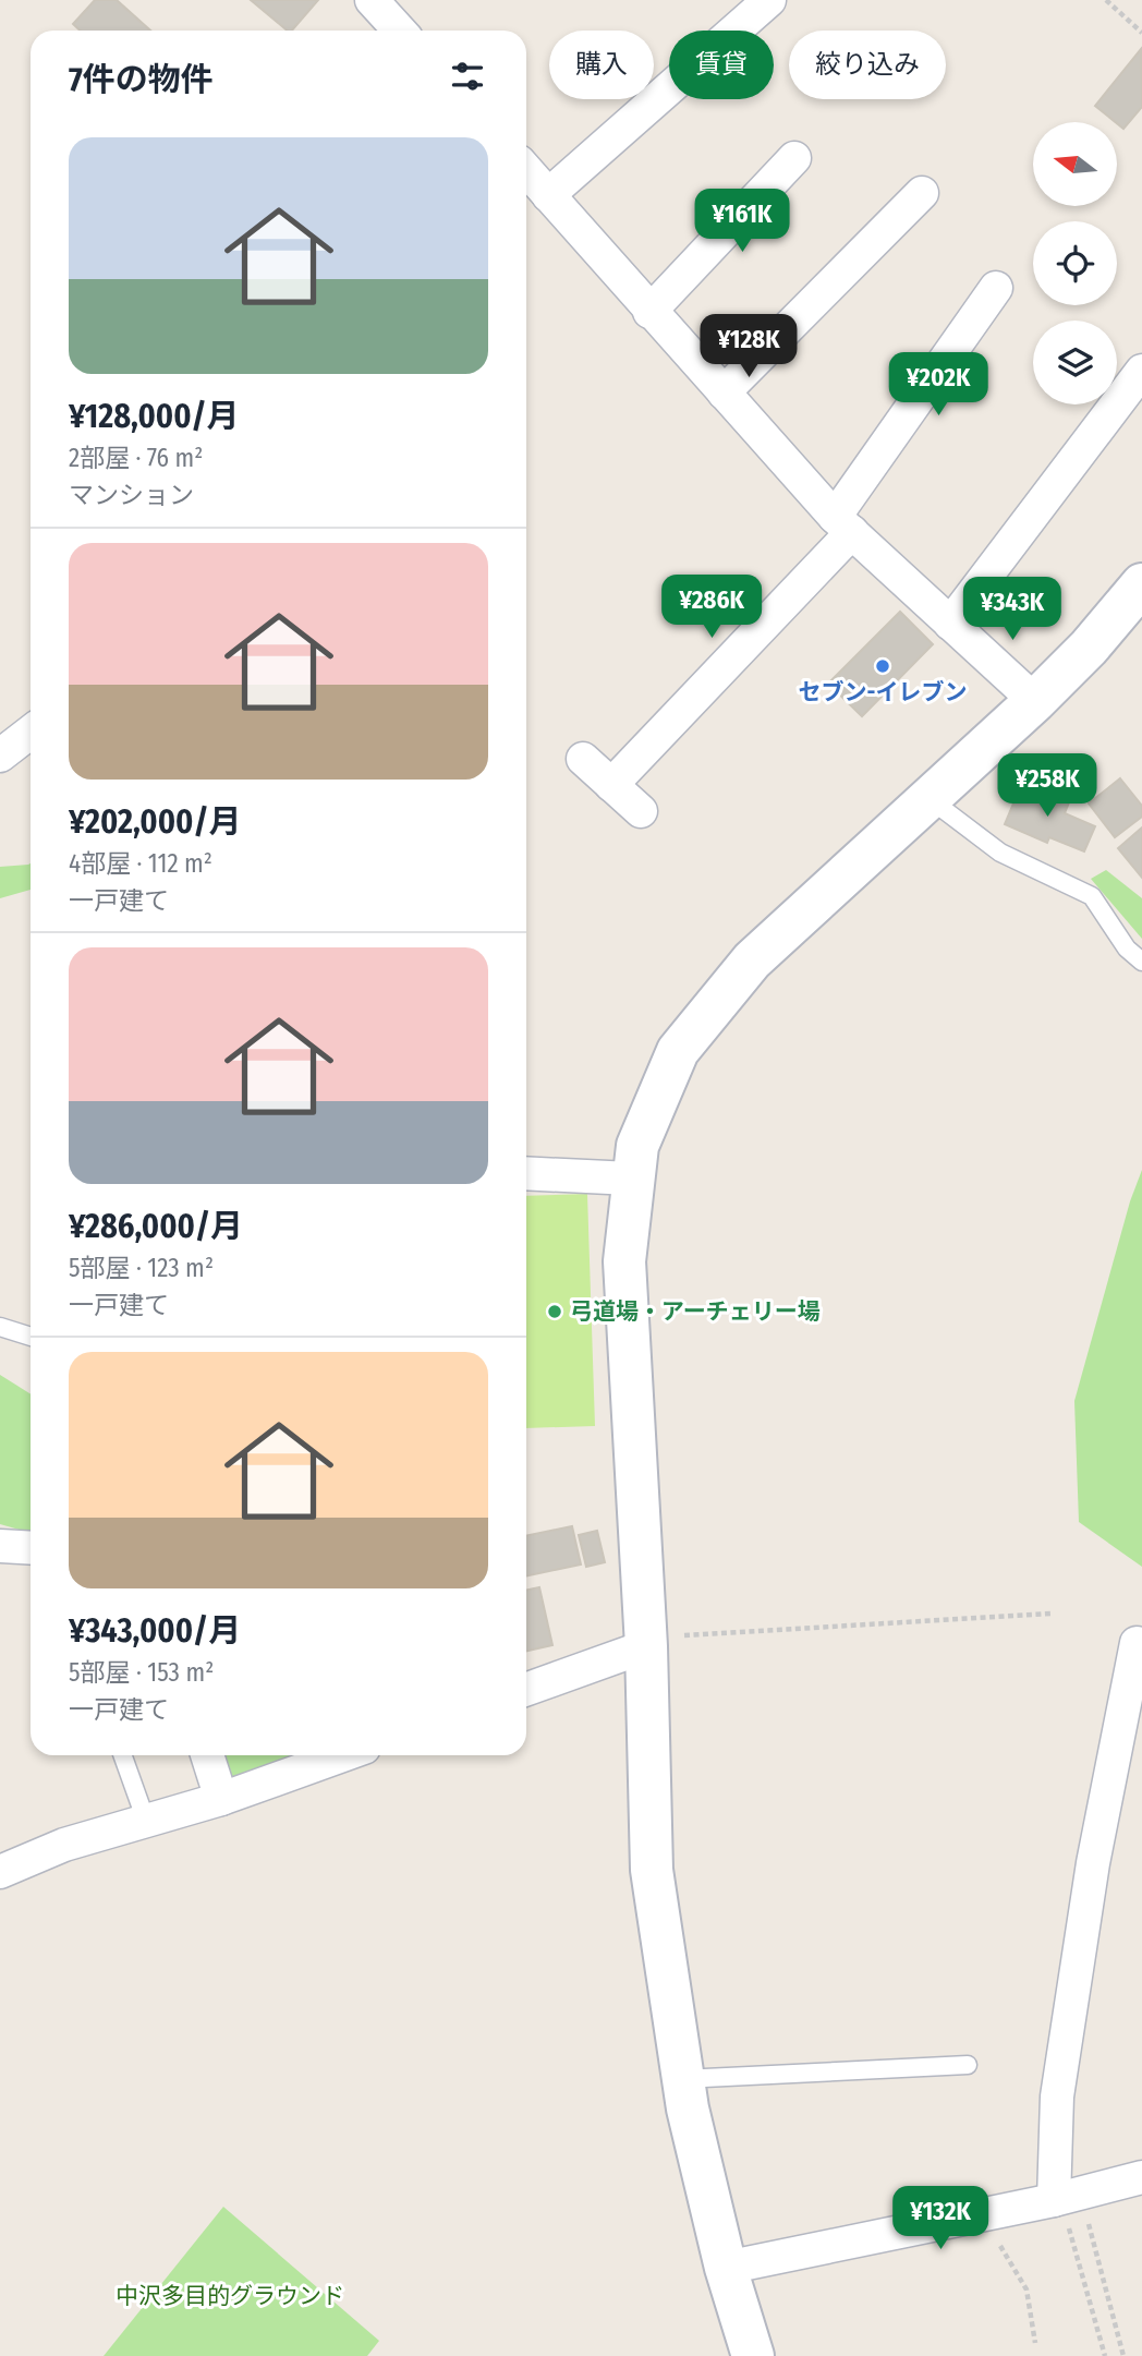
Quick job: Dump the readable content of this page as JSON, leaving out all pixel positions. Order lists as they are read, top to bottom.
{
  "parks": ["中沢多目的グラウンド"],
  "places": ["セブン-イレブン", "弓道場・アーチェリー場"],
  "north": "left",
  "page": {
    "chip": ["購入", "賃貸", "絞り込み"],
    "heading": "7件の物件",
    "list": [
      {
        "name": "¥128,000/月",
        "note": "2部屋 · 76 m² · マンション"
      },
      {
        "name": "¥202,000/月",
        "note": "4部屋 · 112 m² · 一戸建て"
      },
      {
        "name": "¥286,000/月",
        "note": "5部屋 · 123 m² · 一戸建て"
      },
      {
        "name": "¥343,000/月",
        "note": "5部屋 · 153 m² · 一戸建て"
      }
    ],
    "price": [
      "¥161K",
      "¥128K",
      "¥202K",
      "¥286K",
      "¥343K",
      "¥258K",
      "¥132K"
    ]
  }
}
